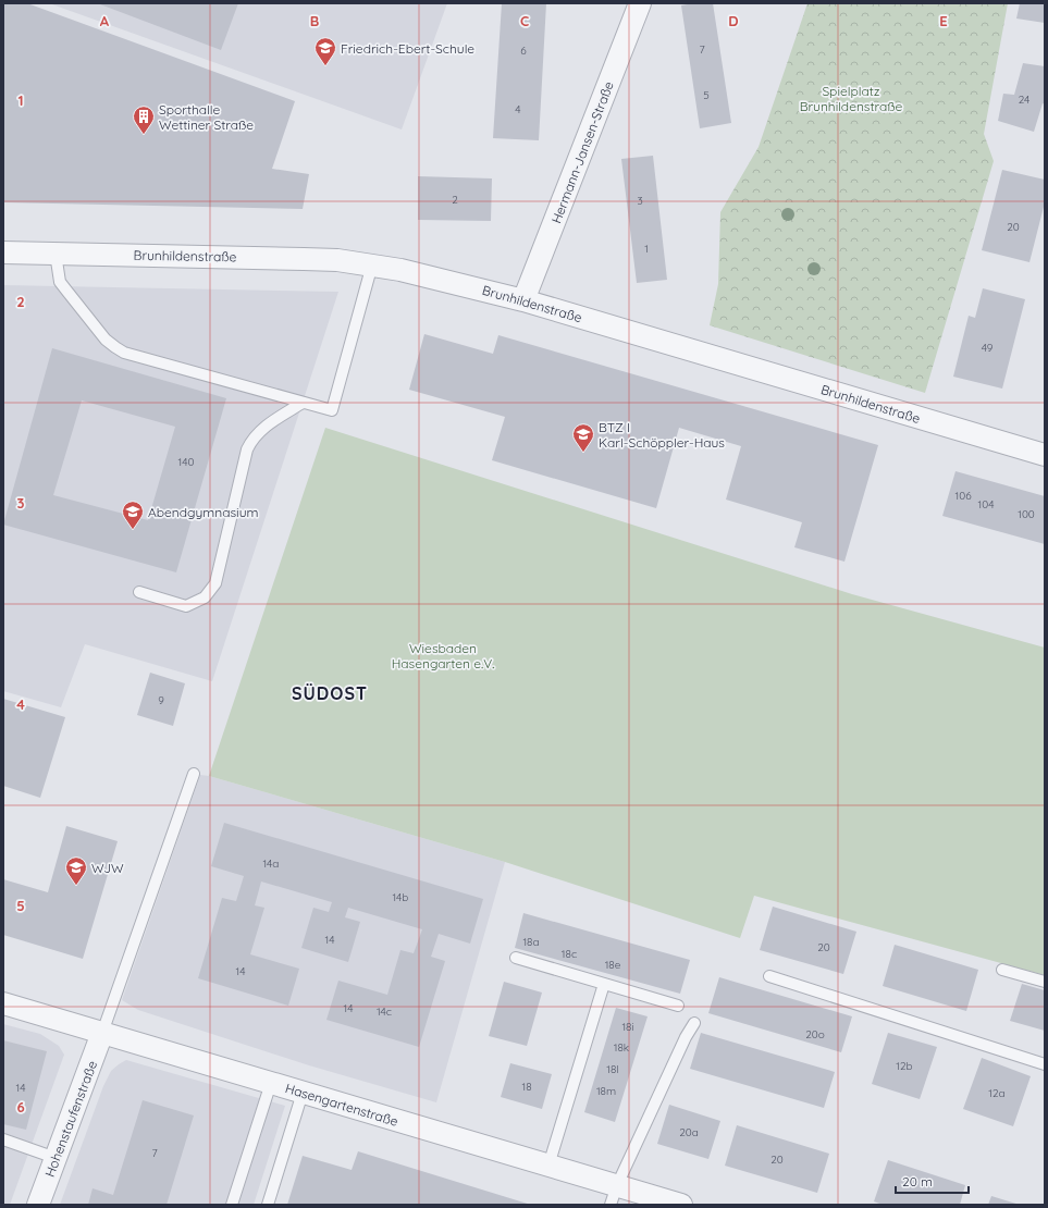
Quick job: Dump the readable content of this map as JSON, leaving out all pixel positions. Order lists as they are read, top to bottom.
{
  "streets": {
    "street": [
      "Hermann-Jansen-Straße",
      "Brunhildenstraße",
      "Hasengartenstraße",
      "Hohenstaufenstraße"
    ]
  },
  "crossings": [
    ["Hermann-Jansen-Straße", "Brunhildenstraße"],
    ["Hasengartenstraße", "Hohenstaufenstraße"]
  ],
  "districts": ["SÜDOST"],
  "parks": ["Spielplatz Brunhildenstraße", "Wiesbaden Hasengarten e.V."],
  "places": {
    "school or university": [
      "Friedrich-Ebert-Schule",
      "BTZ I Karl-Schöppler-Haus",
      "Abendgymnasium",
      "WJW"
    ],
    "building": ["Sporthalle Wettiner Straße"]
  },
  "house_numbers": [
    "7",
    "6",
    "5",
    "24",
    "4",
    "2",
    "3",
    "20",
    "1",
    "49",
    "140",
    "106",
    "104",
    "100",
    "9",
    "14a",
    "14b",
    "14",
    "18a",
    "20",
    "18c",
    "18e",
    "14",
    "14",
    "14c",
    "18i",
    "20o",
    "18k",
    "12b",
    "18l",
    "18",
    "14",
    "18m",
    "12a",
    "20a",
    "7",
    "20"
  ],
  "scale_bar": "20 m",
  "grid": {
    "columns": [
      "A",
      "B",
      "C",
      "D",
      "E"
    ],
    "rows": [
      "1",
      "2",
      "3",
      "4",
      "5",
      "6"
    ]
  }
}
